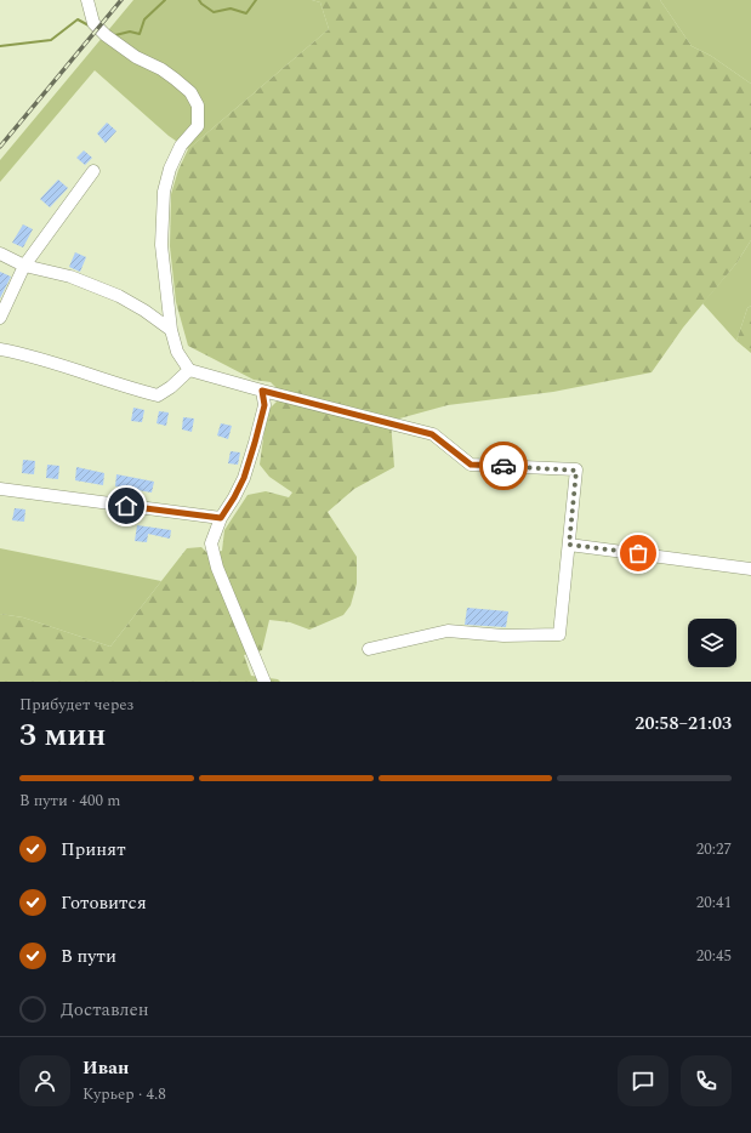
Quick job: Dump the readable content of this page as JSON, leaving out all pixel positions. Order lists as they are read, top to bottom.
{
  "page": {
    "heading": ["3 мин", "Прибудет через", "20:58–21:03"],
    "panel": ["Иван", "Курьер · 4.8"],
    "bar": "В пути · 400 m",
    "list": [
      ["Принят", "20:27"],
      ["Готовится", "20:41"],
      ["В пути", "20:45"],
      "Доставлен"
    ]
  }
}
